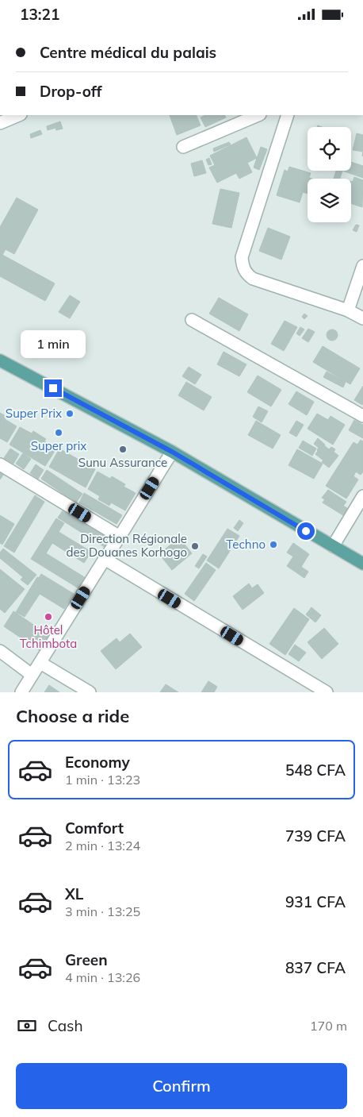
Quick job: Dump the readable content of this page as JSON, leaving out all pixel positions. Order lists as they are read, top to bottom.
{
  "places": [
    "Super Prix",
    "Super prix",
    "Sunu Assurance",
    "Techno",
    "Direction Régionale des Douanes Korhogo",
    "Hôtel Tchimbota"
  ],
  "page": {
    "status": "13:21",
    "banner": ["Centre médical du palais", "Drop-off"],
    "bubble": "1 min",
    "heading": "Choose a ride",
    "list": [
      {
        "name": "Economy",
        "note": "1 min · 13:23",
        "value": "548 CFA"
      },
      {
        "name": "Comfort",
        "note": "2 min · 13:24",
        "value": "739 CFA"
      },
      {
        "name": "XL",
        "note": "3 min · 13:25",
        "value": "931 CFA"
      },
      {
        "name": "Green",
        "note": "4 min · 13:26",
        "value": "837 CFA"
      }
    ],
    "pay": ["Cash", "170 m"],
    "buttons": "Confirm"
  }
}
